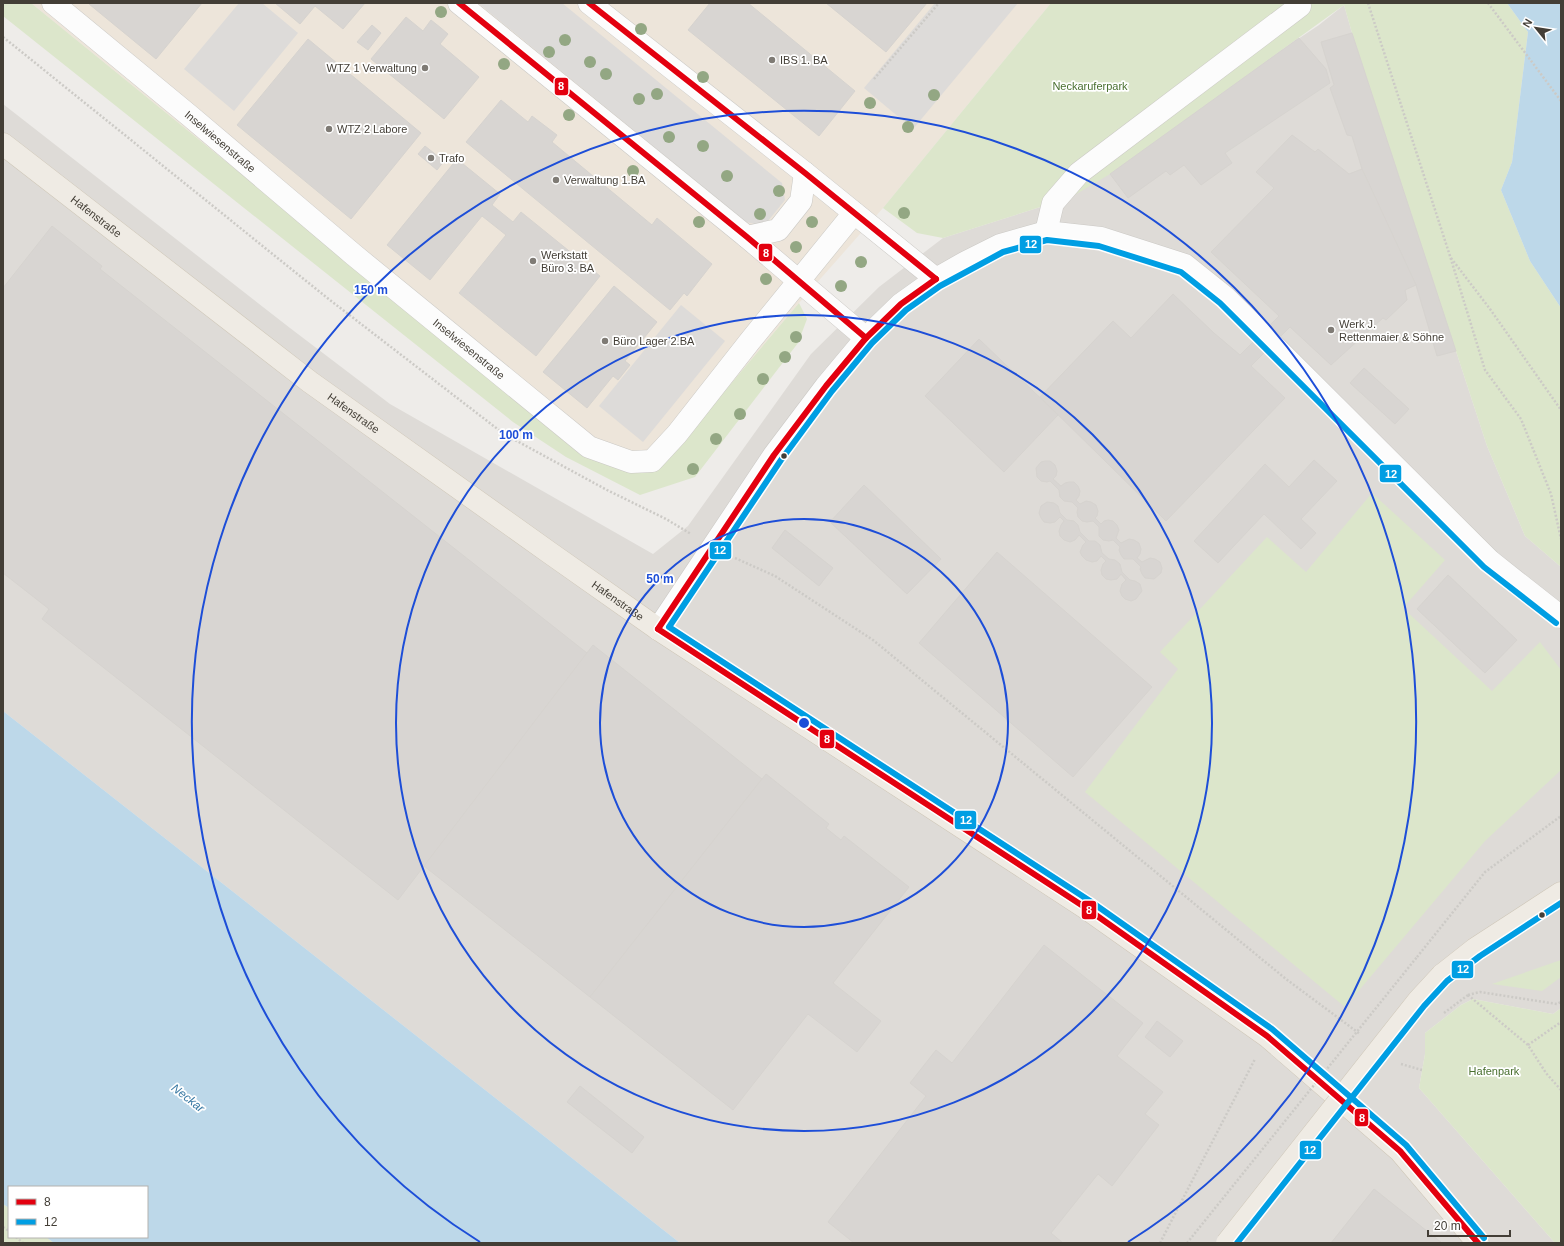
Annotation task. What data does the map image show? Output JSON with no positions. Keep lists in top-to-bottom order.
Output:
{
  "streets": {
    "main road": ["Hafenstraße"],
    "street": ["Inselwiesenstraße"]
  },
  "water": ["Neckar"],
  "parks": ["Neckaruferpark", "Hafenpark"],
  "places": [
    "IBS 1. BA",
    "WTZ 1 Verwaltung",
    "WTZ 2 Labore",
    "Trafo",
    "Verwaltung 1.BA",
    "Werkstatt Büro 3. BA",
    "Werk J. Rettenmaier & Söhne",
    "Büro Lager 2.BA"
  ],
  "lines": ["transit line 8", "transit line 12"],
  "legend": ["8", "12"],
  "scale_bar": "20 m",
  "north": "top left",
  "rings": ["150 m", "100 m", "50 m"]
}
